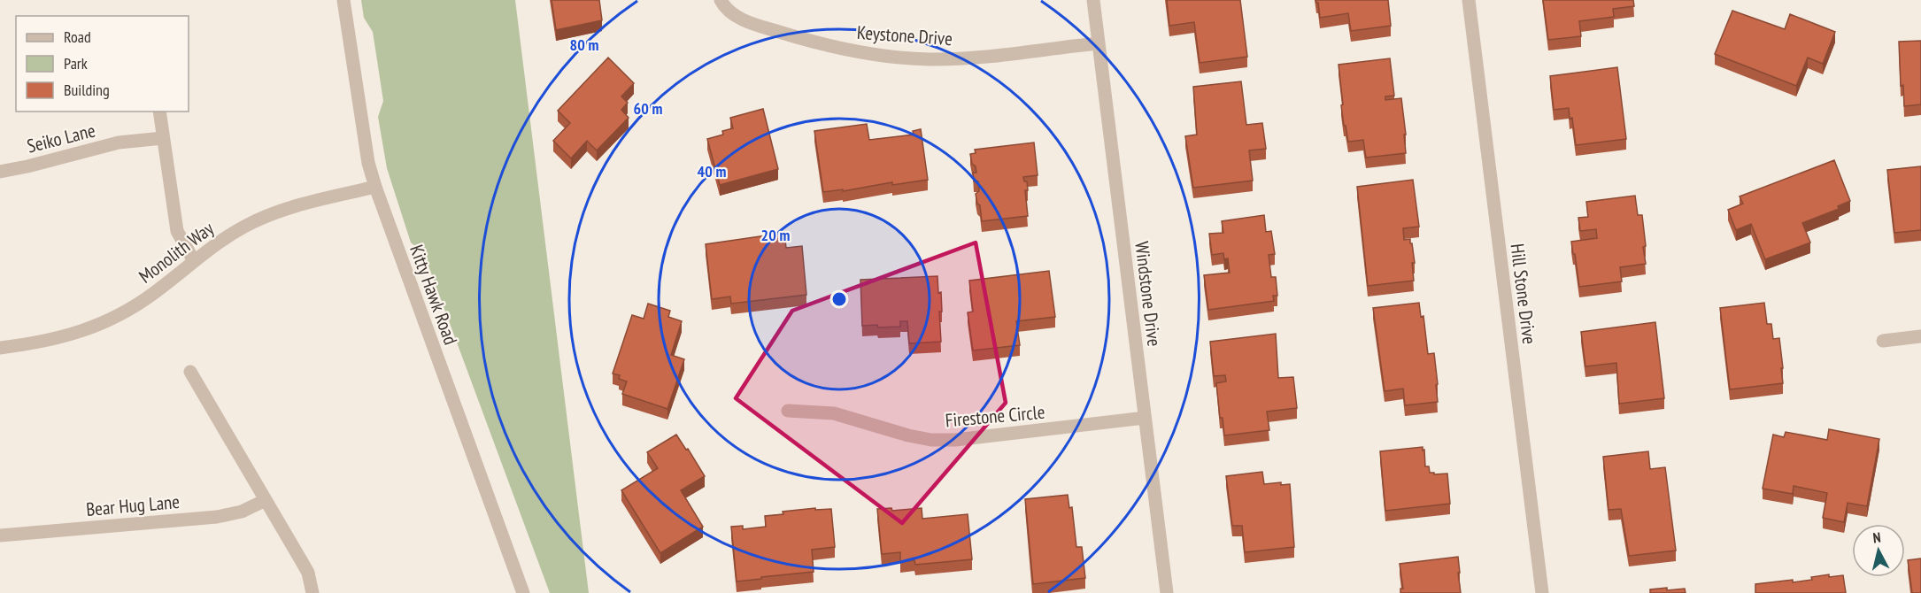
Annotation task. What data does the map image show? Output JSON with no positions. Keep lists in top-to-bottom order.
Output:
{
  "streets": {
    "street": [
      "Keystone Drive",
      "Seiko Lane",
      "Monolith Way",
      "Windstone Drive",
      "Hill Stone Drive",
      "Kitty Hawk Road",
      "Firestone Circle",
      "Bear Hug Lane"
    ]
  },
  "crossings": [
    ["Keystone Drive", "Windstone Drive"],
    ["Monolith Way", "Kitty Hawk Road"],
    ["Windstone Drive", "Firestone Circle"]
  ],
  "legend": ["Road", "Park", "Building"],
  "north": "top",
  "rings": [
    "80 m",
    "60 m",
    "40 m",
    "20 m"
  ]
}
